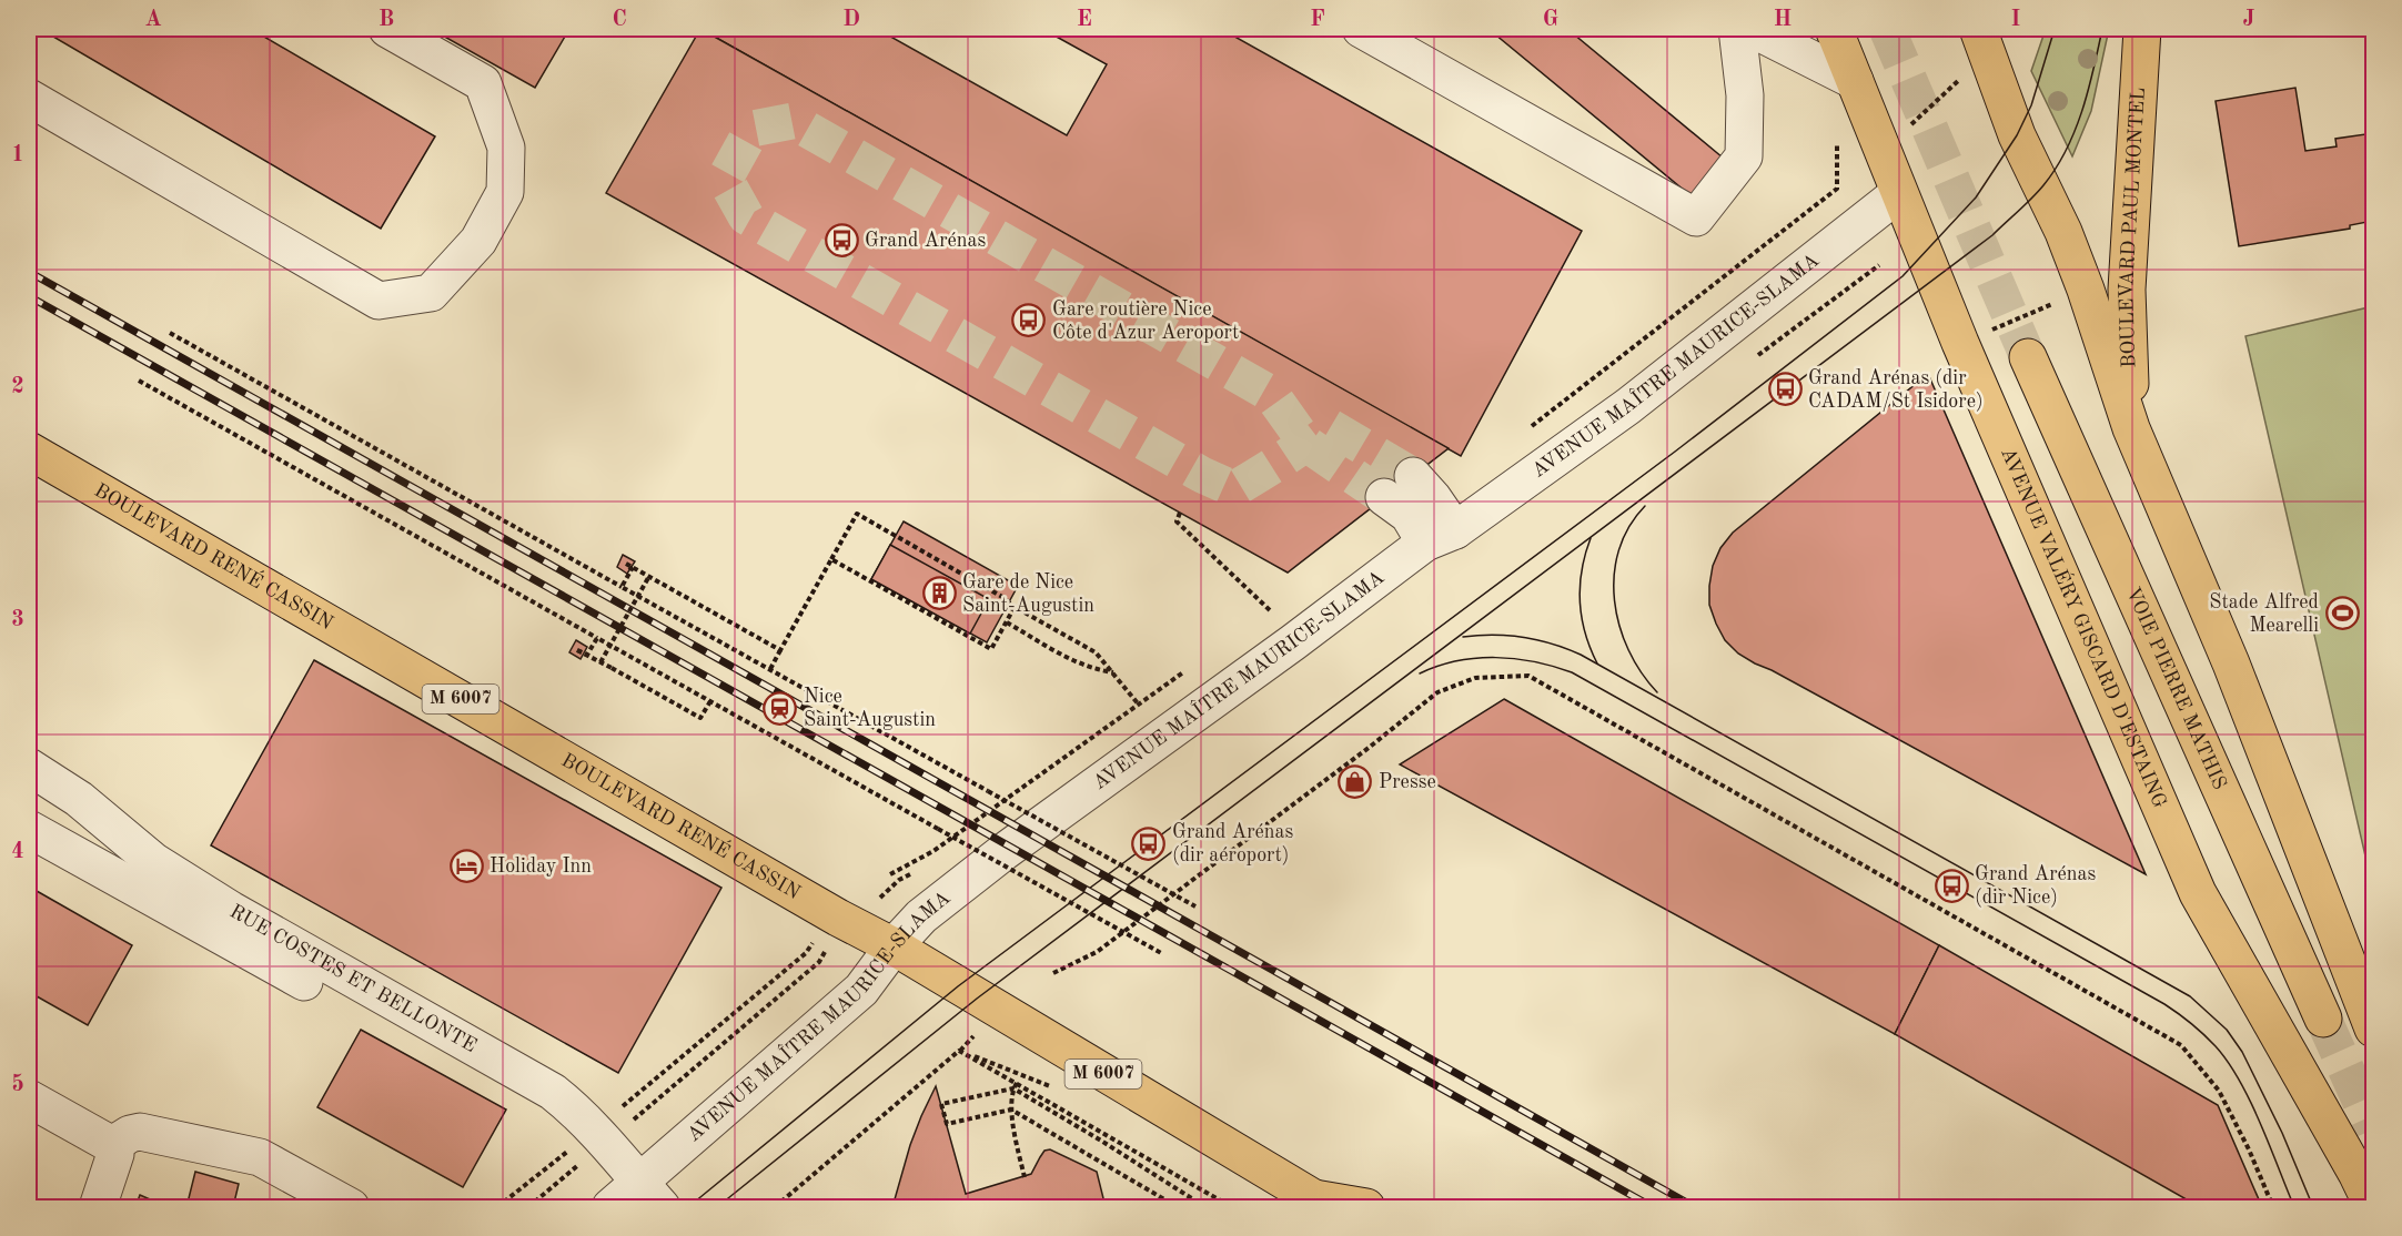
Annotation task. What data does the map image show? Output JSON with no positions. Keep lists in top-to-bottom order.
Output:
{
  "streets": {
    "main road": [
      "BOULEVARD PAUL MONTEL",
      "BOULEVARD RENÉ CASSIN",
      "AVENUE VALÉRY GISCARD D'ESTAING",
      "VOIE PIERRE MATHIS",
      "M 6007"
    ],
    "street": ["AVENUE MAÎTRE MAURICE-SLAMA", "RUE COSTES ET BELLONTE"]
  },
  "crossings": [
    ["AVENUE MAÎTRE MAURICE-SLAMA", "BOULEVARD RENÉ CASSIN"],
    ["AVENUE MAÎTRE MAURICE-SLAMA", "AVENUE VALÉRY GISCARD D'ESTAING"],
    ["AVENUE MAÎTRE MAURICE-SLAMA", "RUE COSTES ET BELLONTE"]
  ],
  "places": {
    "bus stop": [
      "Grand Arénas",
      "Gare routière Nice Côte d'Azur Aeroport",
      "Grand Arénas (dir CADAM/St Isidore)",
      "Grand Arénas (dir aéroport)",
      "Grand Arénas (dir Nice)"
    ],
    "building": ["Gare de Nice Saint-Augustin"],
    "sports": ["Stade Alfred Mearelli"],
    "station": ["Nice Saint-Augustin"],
    "shop": ["Presse"],
    "hotel": ["Holiday Inn"]
  },
  "grid": {
    "columns": [
      "A",
      "B",
      "C",
      "D",
      "E",
      "F",
      "G",
      "H",
      "I",
      "J"
    ],
    "rows": [
      "1",
      "2",
      "3",
      "4",
      "5"
    ]
  }
}
